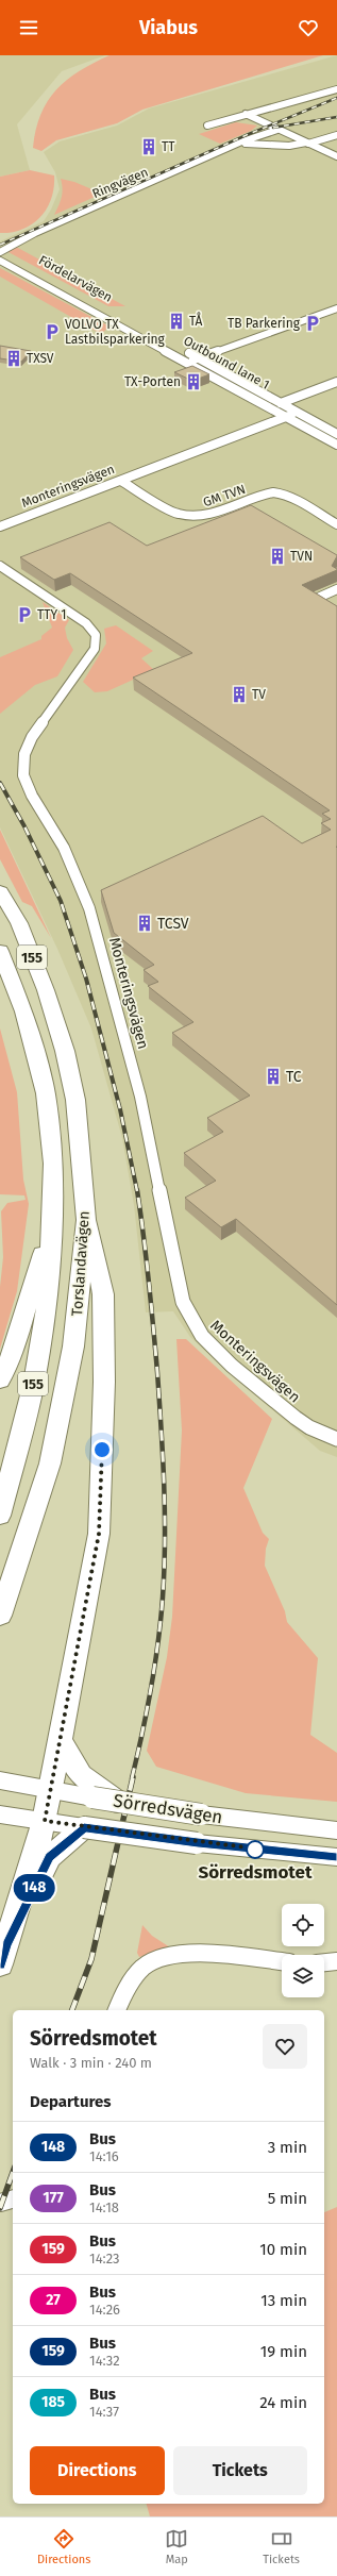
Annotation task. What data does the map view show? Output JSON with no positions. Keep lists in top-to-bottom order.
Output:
{
  "streets": {
    "main road": ["155", "Torslandavägen"],
    "street": [
      "Ringvägen",
      "Fördelarvägen",
      "Outbound lane 1",
      "Monteringsvägen",
      "GM TVN",
      "Sörredsvägen"
    ]
  },
  "crossings": [
    ["Ringvägen", "Fördelarvägen"],
    ["Fördelarvägen", "Outbound lane 1"],
    ["Monteringsvägen", "GM TVN"]
  ],
  "places": {
    "building": [
      "TT",
      "TÅ",
      "TXSV",
      "TX-Porten",
      "TVN",
      "TV",
      "TCSV",
      "TC"
    ],
    "parking": ["TB Parkering", "VOLVO TX Lastbilsparkering", "TTY 1"],
    "other": ["Sörredsmotet"]
  },
  "lines": ["bus line 148"],
  "page": {
    "header": "Viabus",
    "on_map": "148",
    "heading": [
      ["Sörredsmotet", "Walk · 3 min · 240 m"],
      "Departures"
    ],
    "list": [
      {
        "mark": "148",
        "name": "Bus",
        "note": "14:16",
        "value": "3 min"
      },
      {
        "mark": "177",
        "name": "Bus",
        "note": "14:18",
        "value": "5 min"
      },
      {
        "mark": "159",
        "name": "Bus",
        "note": "14:23",
        "value": "10 min"
      },
      {
        "mark": "27",
        "name": "Bus",
        "note": "14:26",
        "value": "13 min"
      },
      {
        "mark": "159",
        "name": "Bus",
        "note": "14:32",
        "value": "19 min"
      },
      {
        "mark": "185",
        "name": "Bus",
        "note": "14:37",
        "value": "24 min"
      }
    ],
    "buttons": ["Directions", "Tickets"],
    "tabs": ["Directions", "Map", "Tickets"]
  }
}
